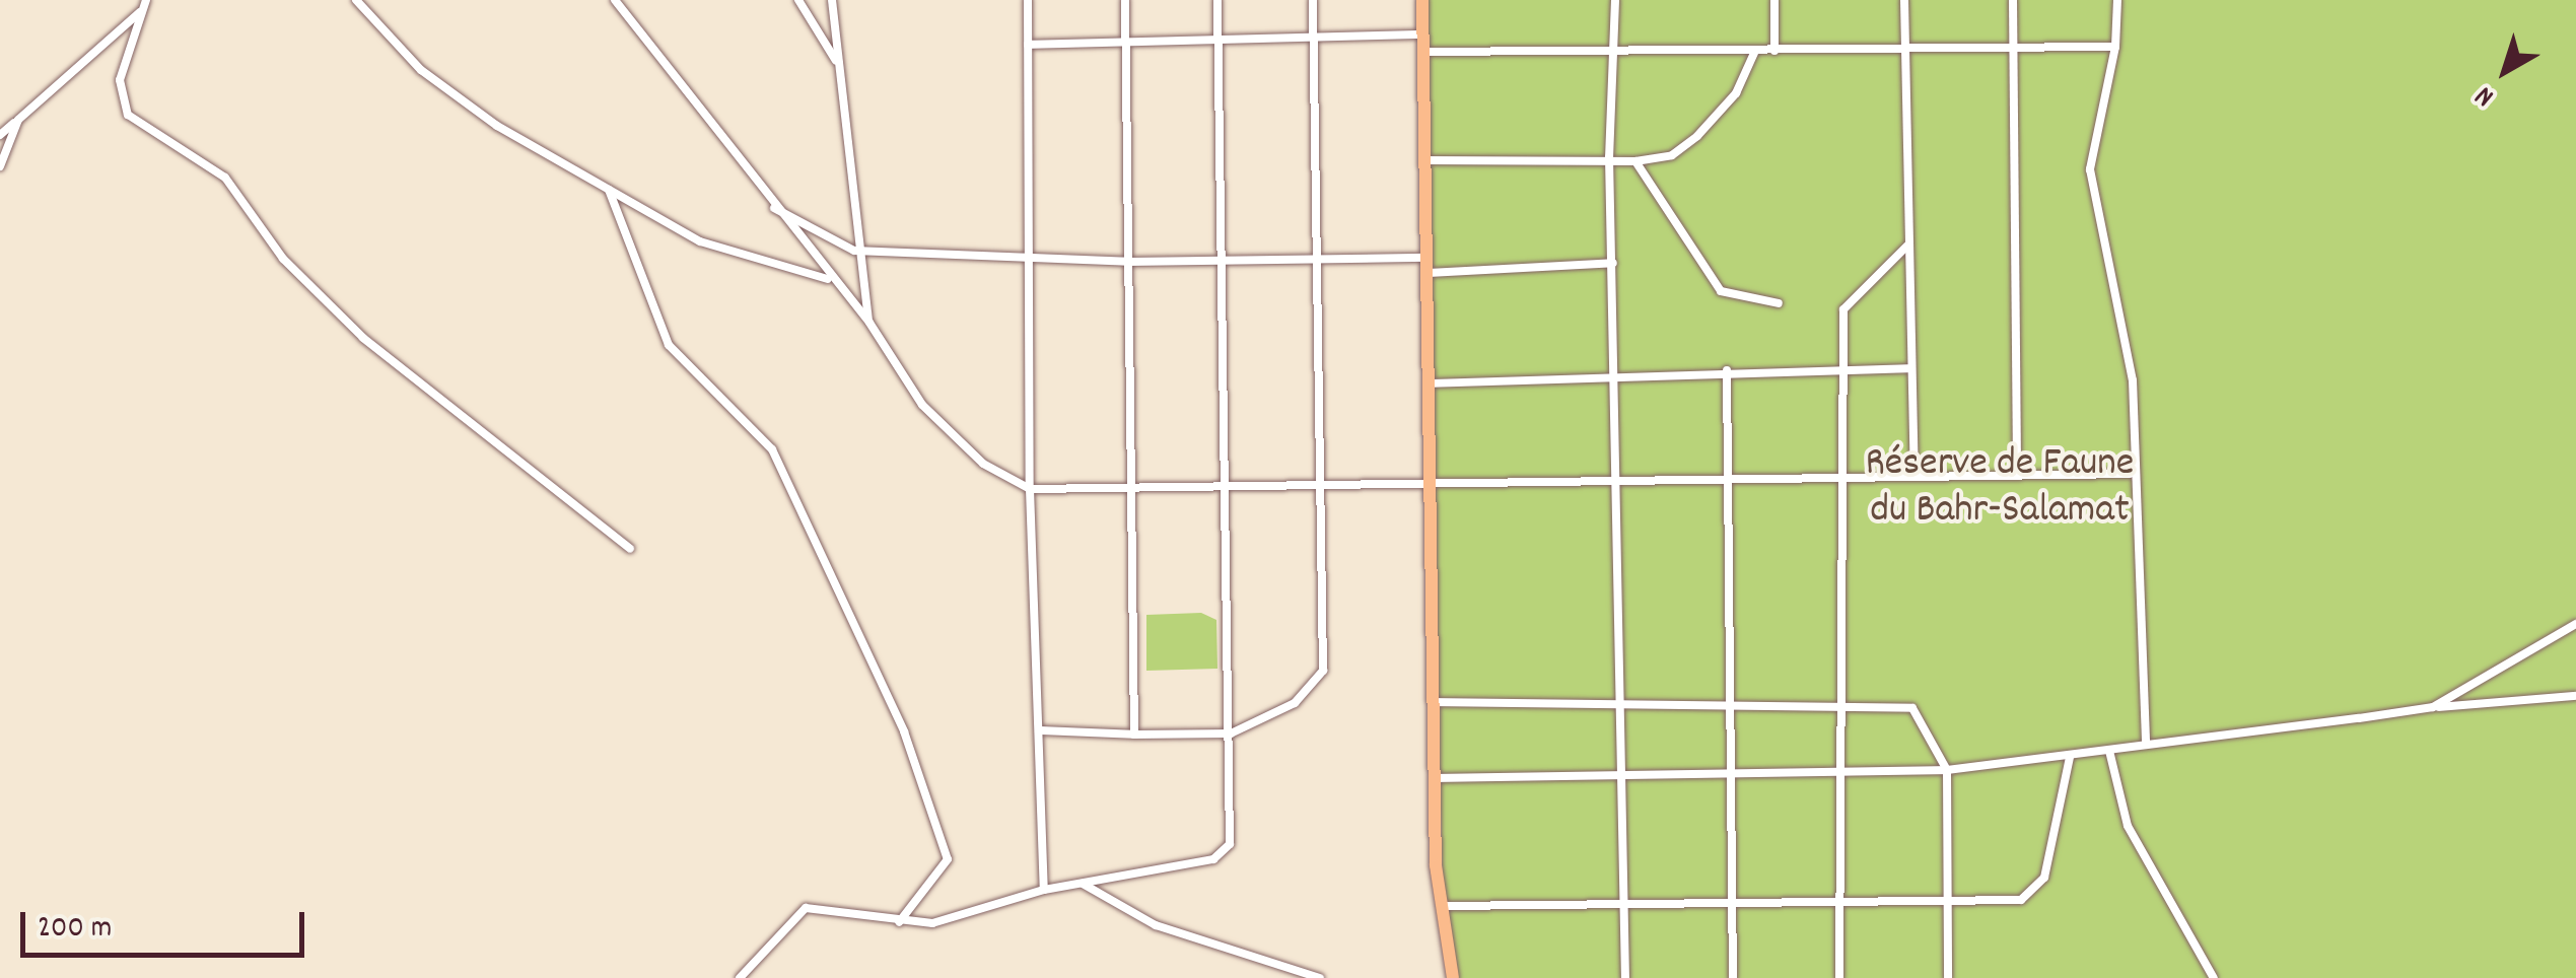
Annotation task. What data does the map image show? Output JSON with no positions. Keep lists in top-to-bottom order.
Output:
{
  "parks": ["Réserve de Faune du Bahr-Salamat"],
  "scale_bar": "200 m",
  "north": "bottom left"
}
